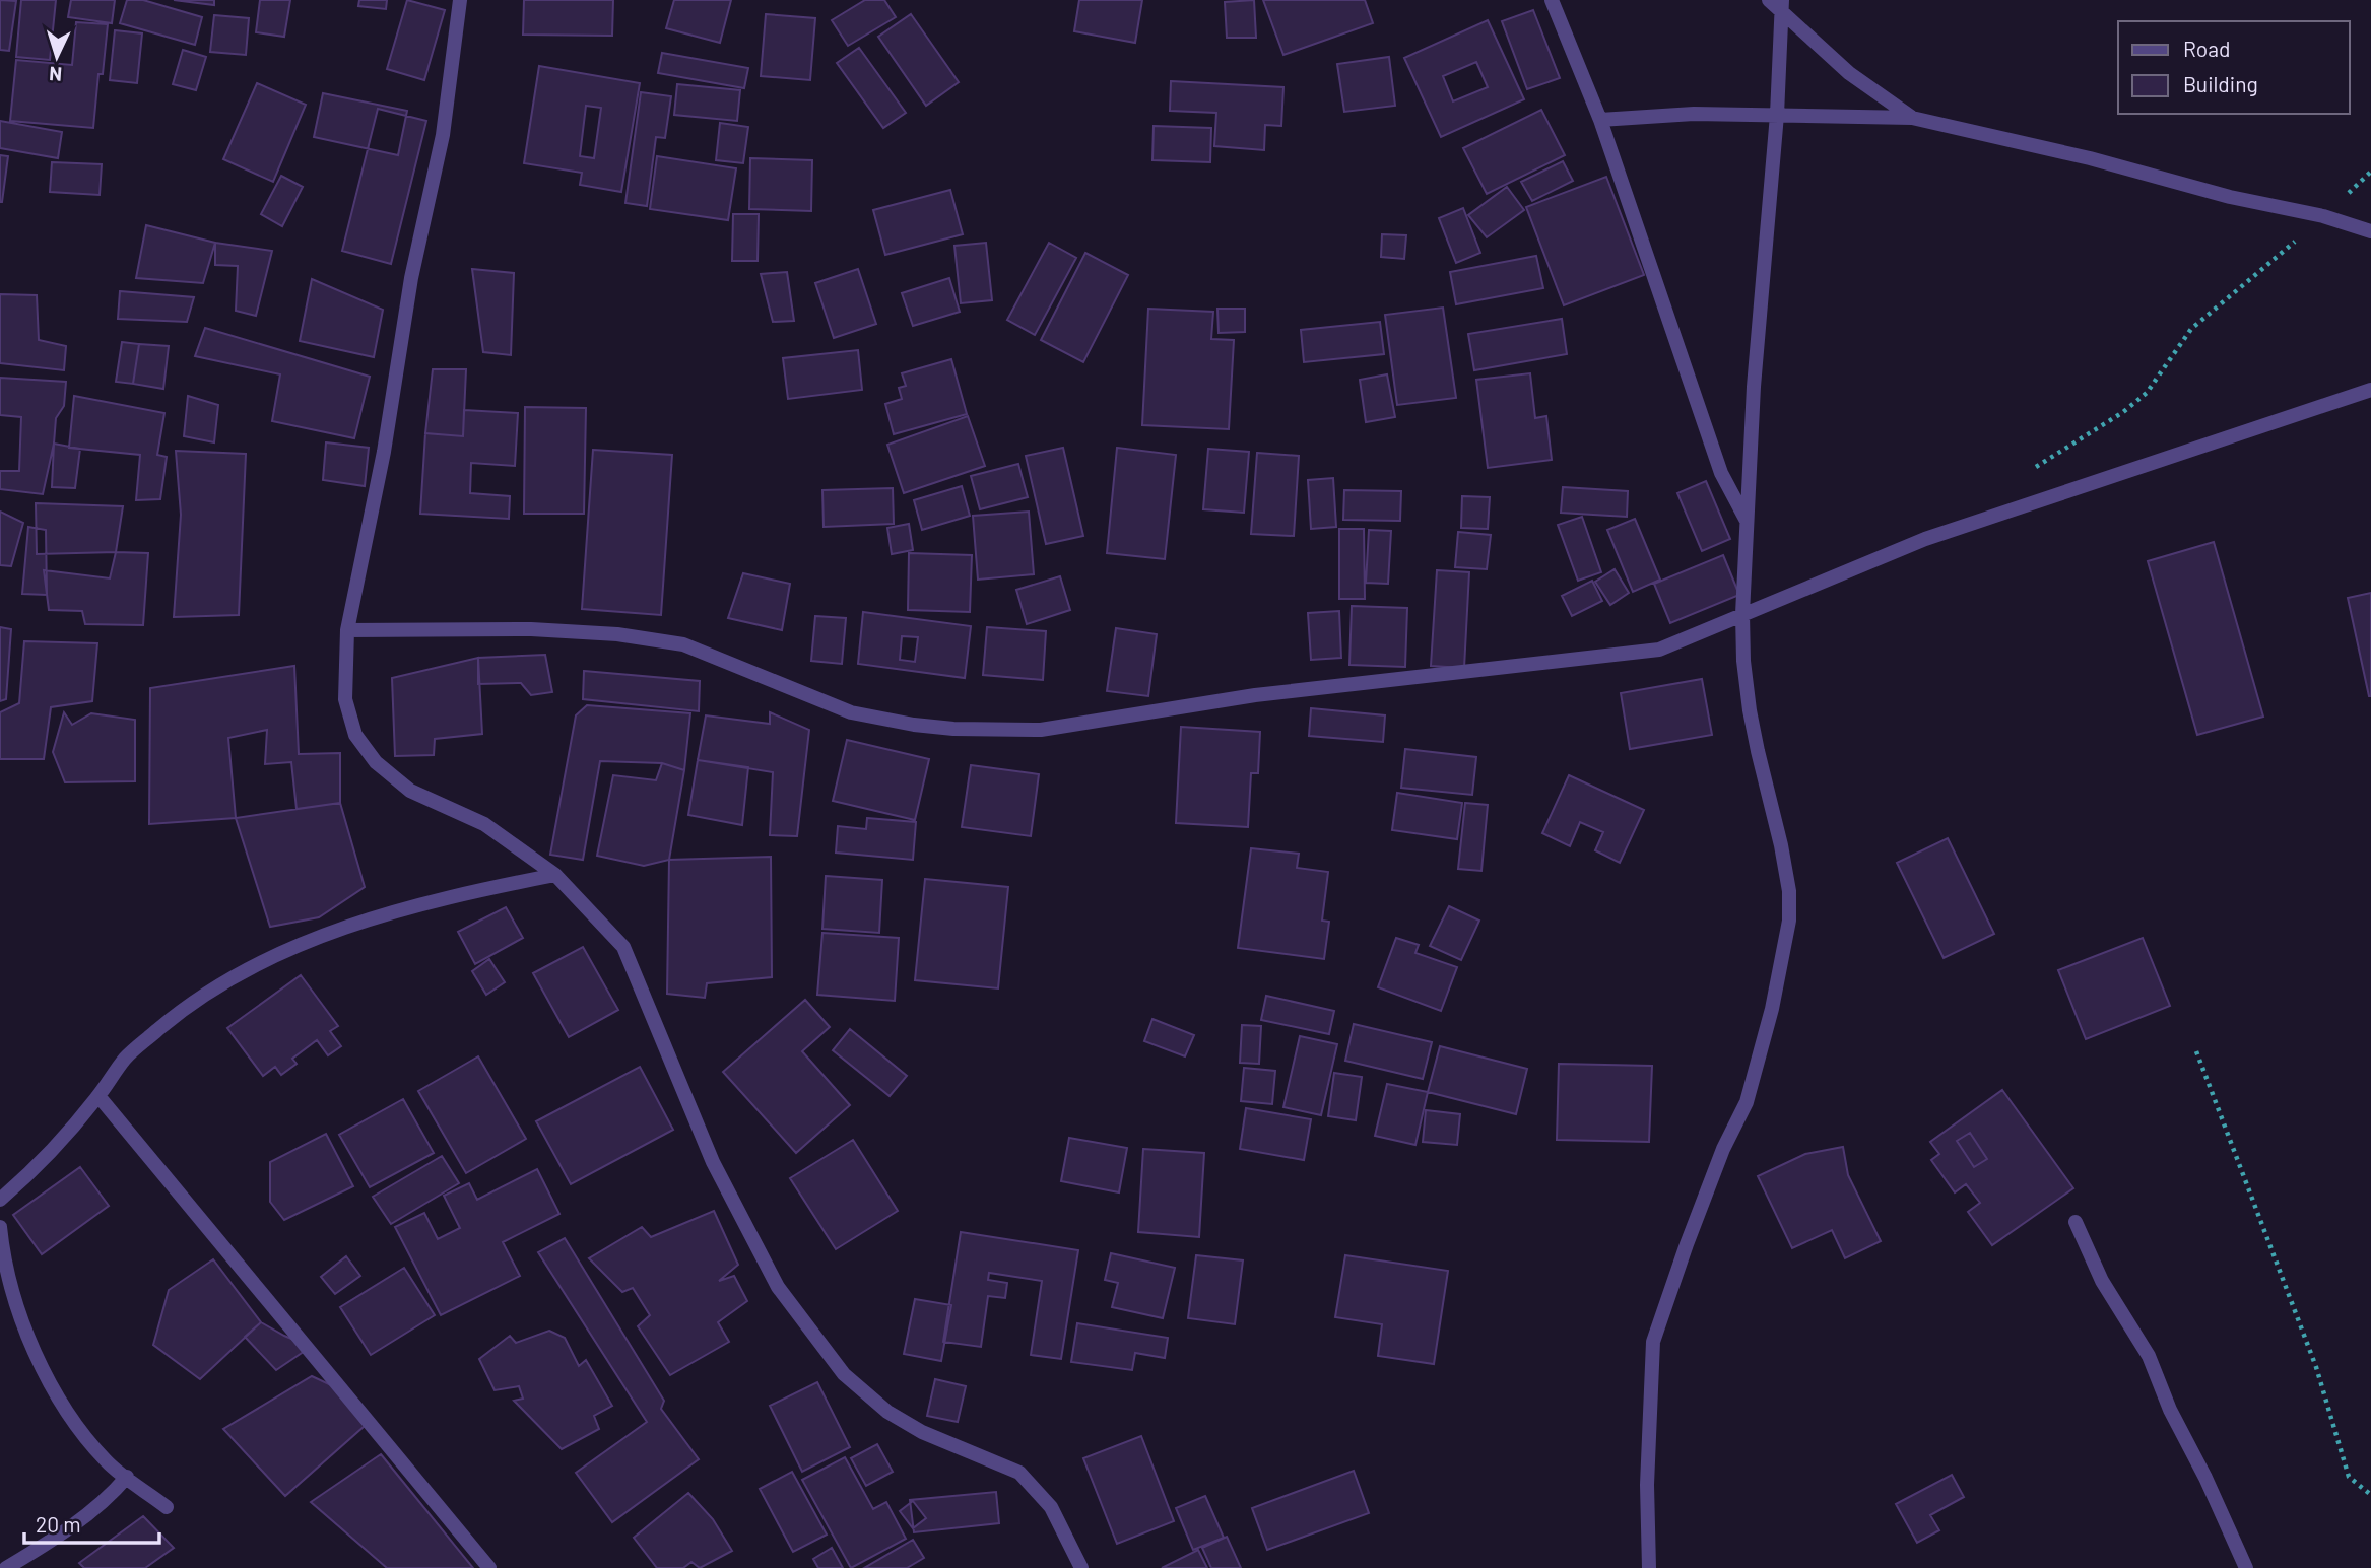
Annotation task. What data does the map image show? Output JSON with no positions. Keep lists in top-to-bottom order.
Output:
{
  "legend": ["Road", "Building"],
  "scale_bar": "20 m",
  "north": "bottom"
}
